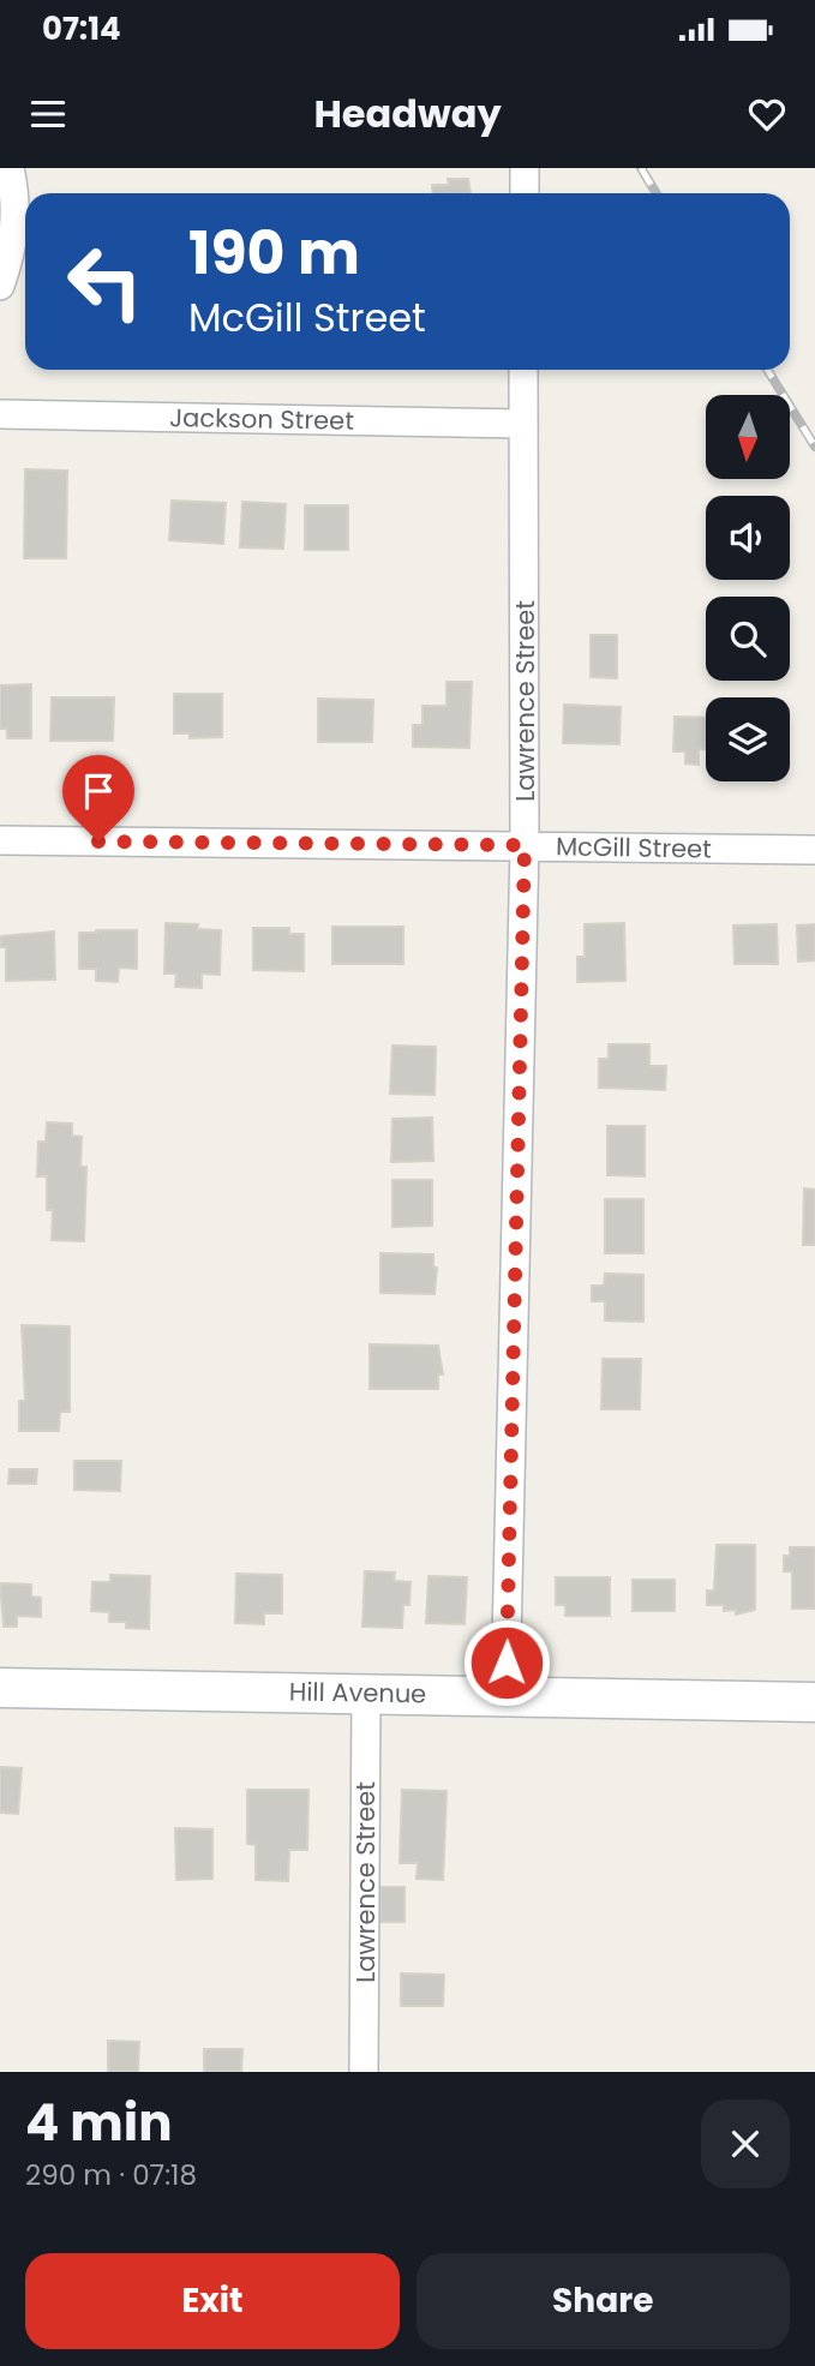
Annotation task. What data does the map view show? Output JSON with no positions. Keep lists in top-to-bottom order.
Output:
{
  "streets": {
    "street": [
      "Jackson Street",
      "Lawrence Street",
      "McGill Street",
      "Hill Avenue"
    ]
  },
  "crossings": [
    ["Jackson Street", "Lawrence Street"],
    ["Lawrence Street", "McGill Street"],
    ["Lawrence Street", "Hill Avenue"]
  ],
  "north": "bottom",
  "page": {
    "status": "07:14",
    "header": "Headway",
    "turn": ["190 m", "McGill Street"],
    "heading": ["4 min", "290 m · 07:18"],
    "buttons": ["Exit", "Share"]
  }
}
